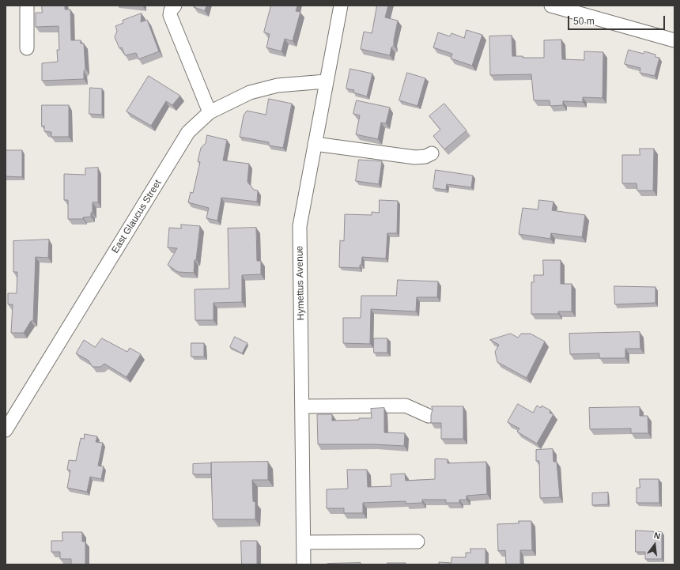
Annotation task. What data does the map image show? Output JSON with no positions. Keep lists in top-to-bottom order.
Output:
{
  "streets": {
    "street": ["East Glaucus Street", "Hymettus Avenue"]
  },
  "crossings": [
    ["East Glaucus Street", "Hymettus Avenue"]
  ],
  "scale_bar": "50 m",
  "north": "top"
}
